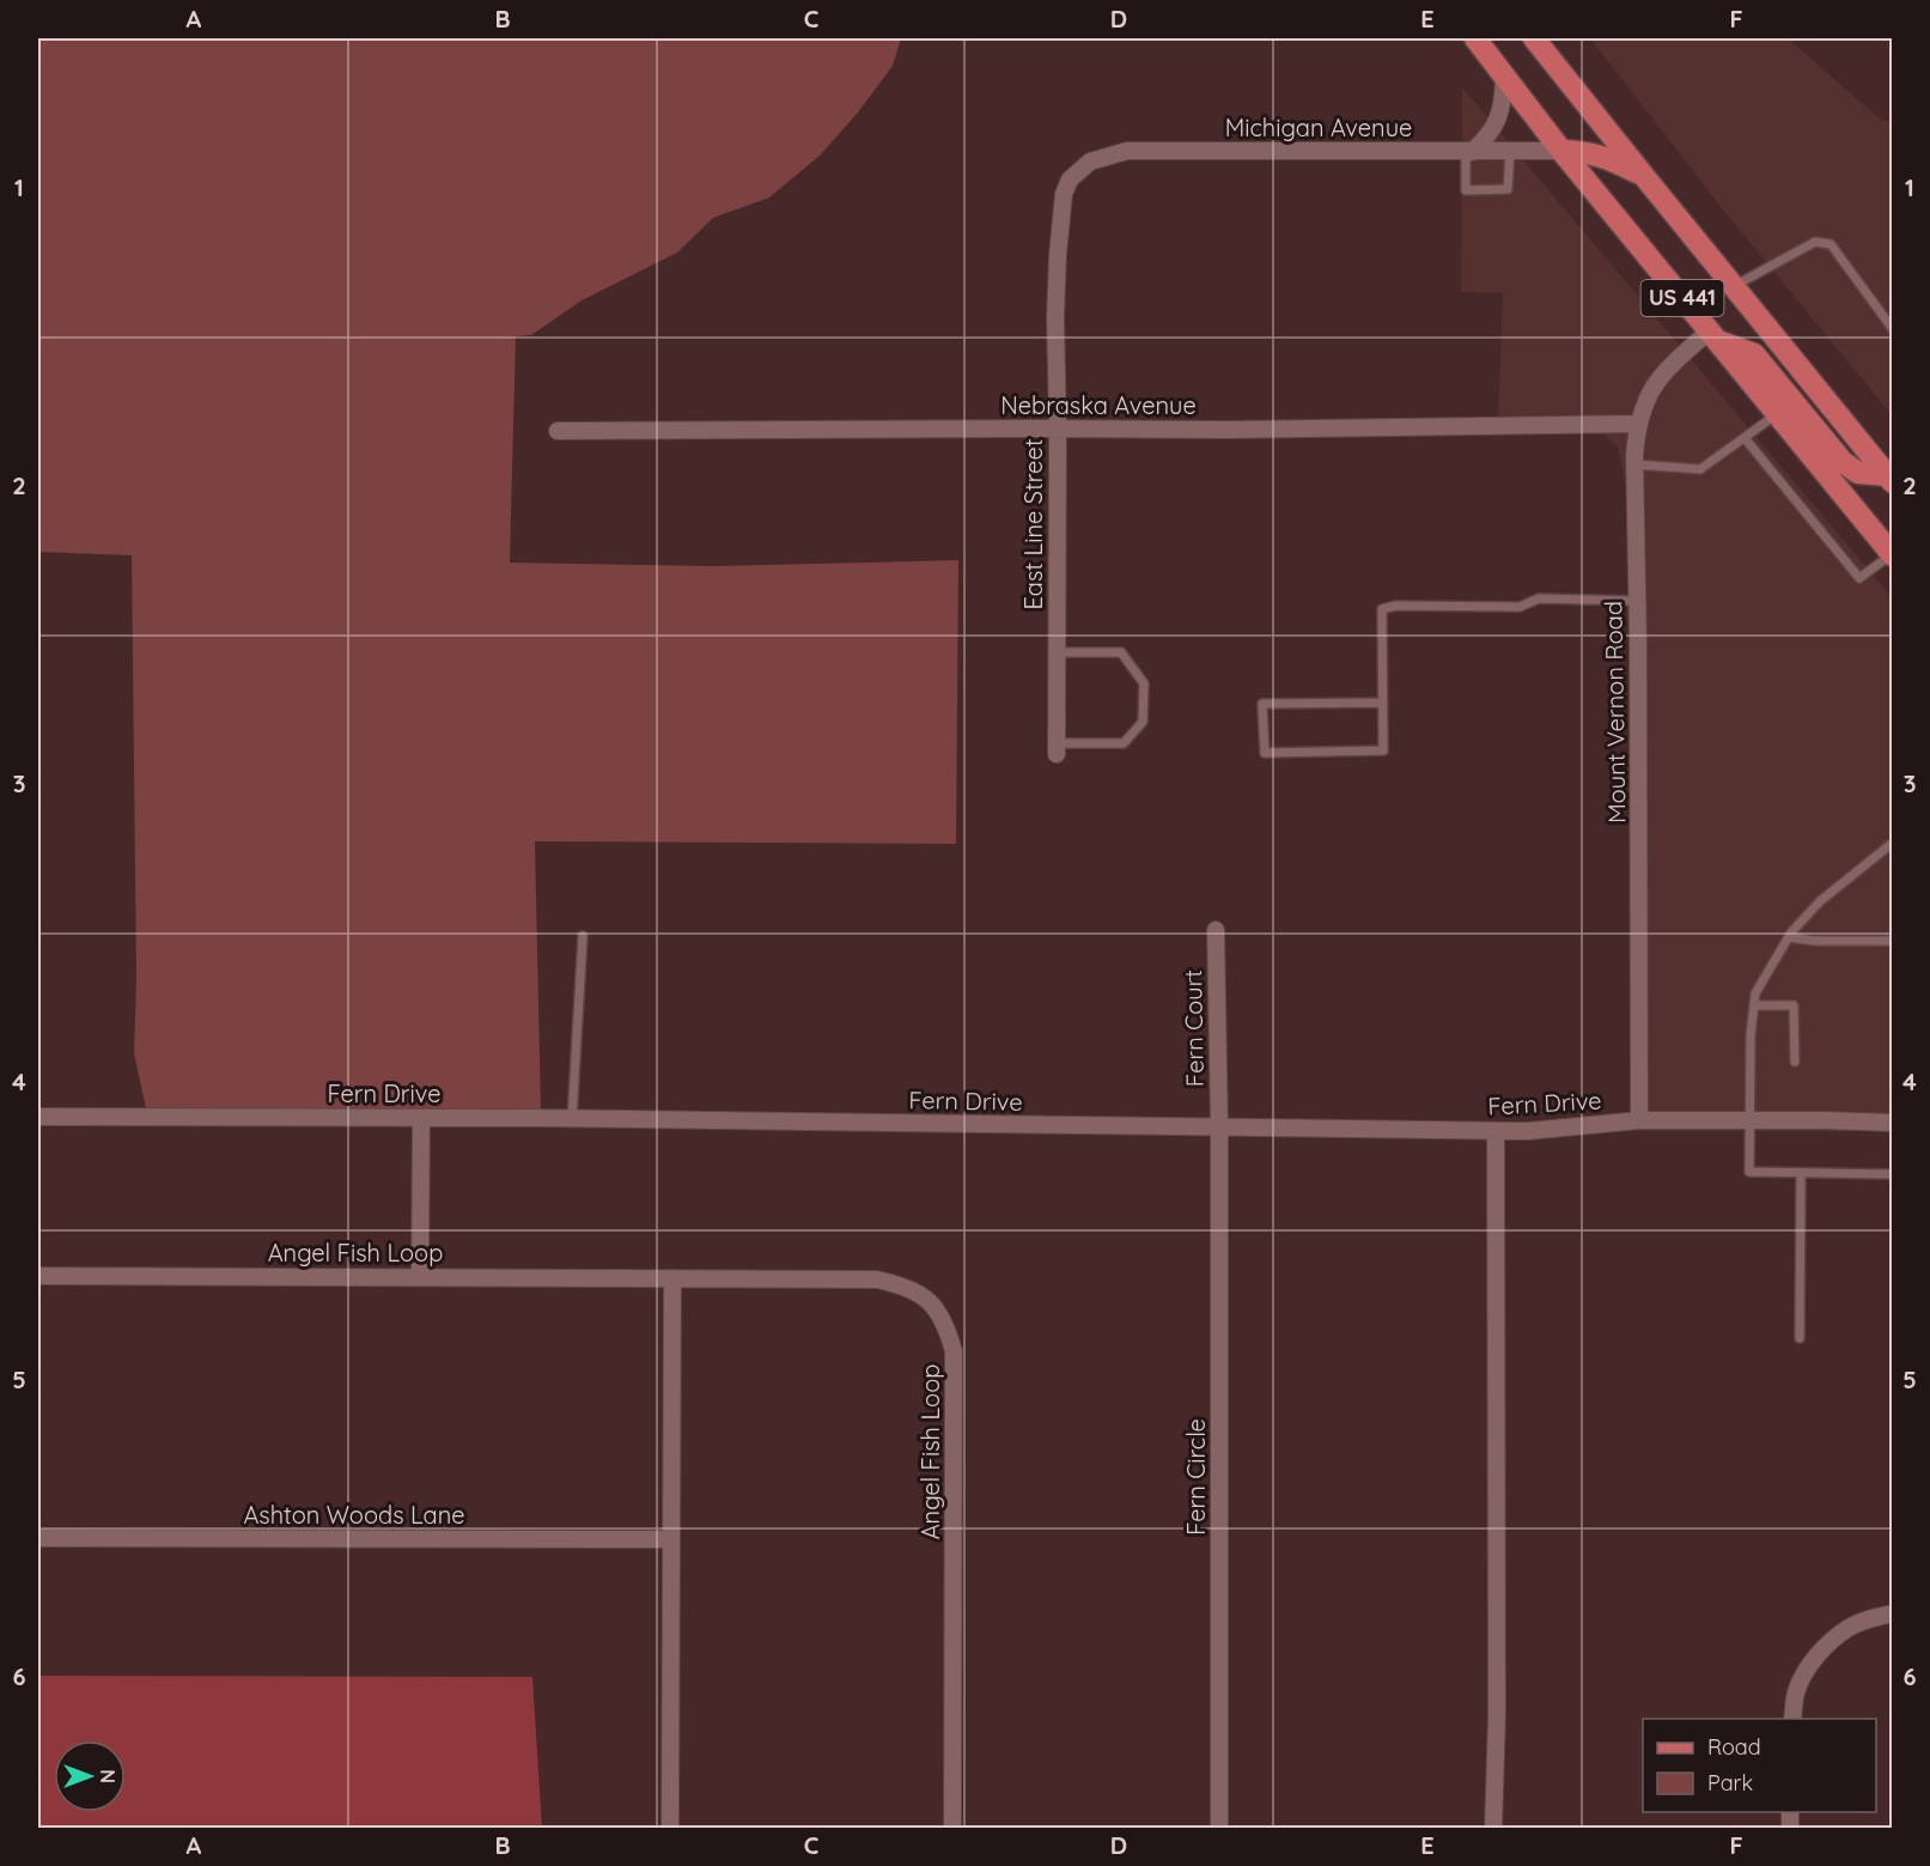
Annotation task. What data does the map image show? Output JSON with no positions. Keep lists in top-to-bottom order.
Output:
{
  "streets": {
    "main road": ["US 441"],
    "street": [
      "Michigan Avenue",
      "Nebraska Avenue",
      "East Line Street",
      "Mount Vernon Road",
      "Fern Court",
      "Fern Drive",
      "Angel Fish Loop",
      "Fern Circle",
      "Ashton Woods Lane"
    ]
  },
  "crossings": [
    ["Michigan Avenue", "US 441"],
    ["Michigan Avenue", "East Line Street"],
    ["US 441", "Mount Vernon Road"],
    ["Nebraska Avenue", "East Line Street"],
    ["Nebraska Avenue", "Mount Vernon Road"],
    ["Mount Vernon Road", "Fern Drive"],
    ["Fern Court", "Fern Drive"],
    ["Fern Court", "Fern Circle"],
    ["Fern Drive", "Fern Circle"]
  ],
  "legend": ["Road", "Park"],
  "north": "right",
  "grid": {
    "columns": [
      "A",
      "B",
      "C",
      "D",
      "E",
      "F"
    ],
    "rows": [
      "1",
      "2",
      "3",
      "4",
      "5",
      "6"
    ]
  }
}
